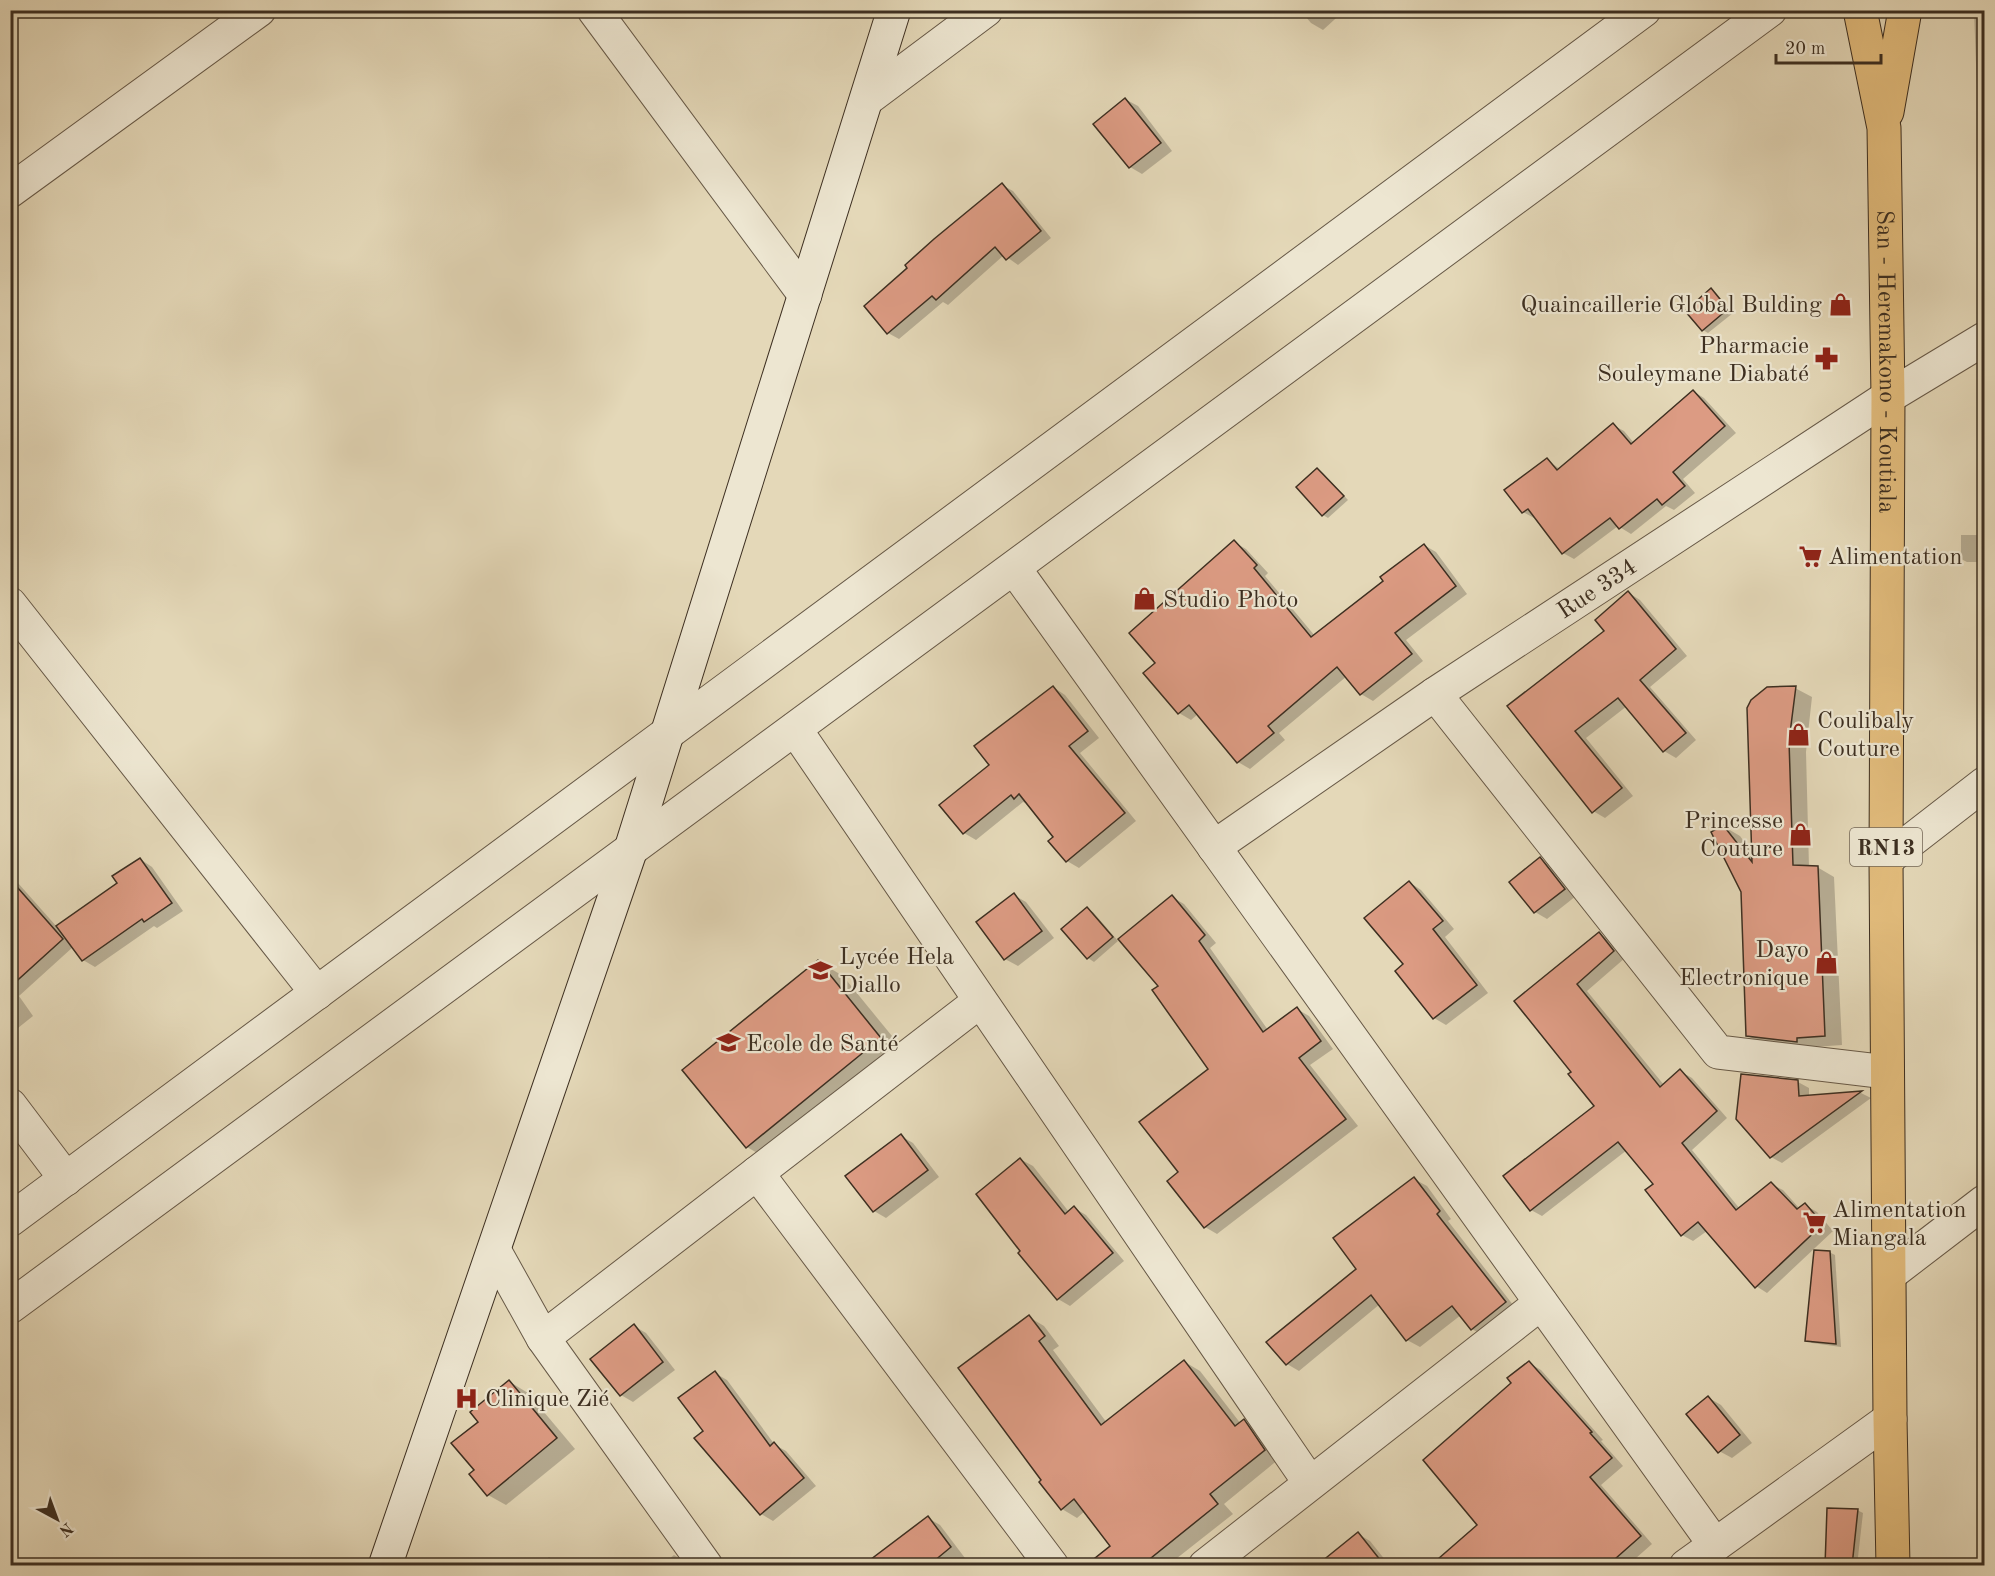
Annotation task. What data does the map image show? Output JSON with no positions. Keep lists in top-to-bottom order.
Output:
{
  "streets": {
    "main road": ["San - Heremakono - Koutiala", "RN13"],
    "street": ["Rue 334"]
  },
  "crossings": [
    ["San - Heremakono - Koutiala", "Rue 334"],
    ["San - Heremakono - Koutiala", "RN13"]
  ],
  "places": {
    "shop": [
      "Quaincaillerie Global Bulding",
      "Studio Photo",
      "Coulibaly Couture",
      "Princesse Couture",
      "Dayo Electronique"
    ],
    "pharmacy": ["Pharmacie Souleymane Diabaté"],
    "supermarket": ["Alimentation", "Alimentation Miangala"],
    "school or university": ["Lycée Hela Diallo", "Ecole de Santé"],
    "hospital": ["Clinique Zié"]
  },
  "scale_bar": "20 m",
  "north": "bottom right"
}
